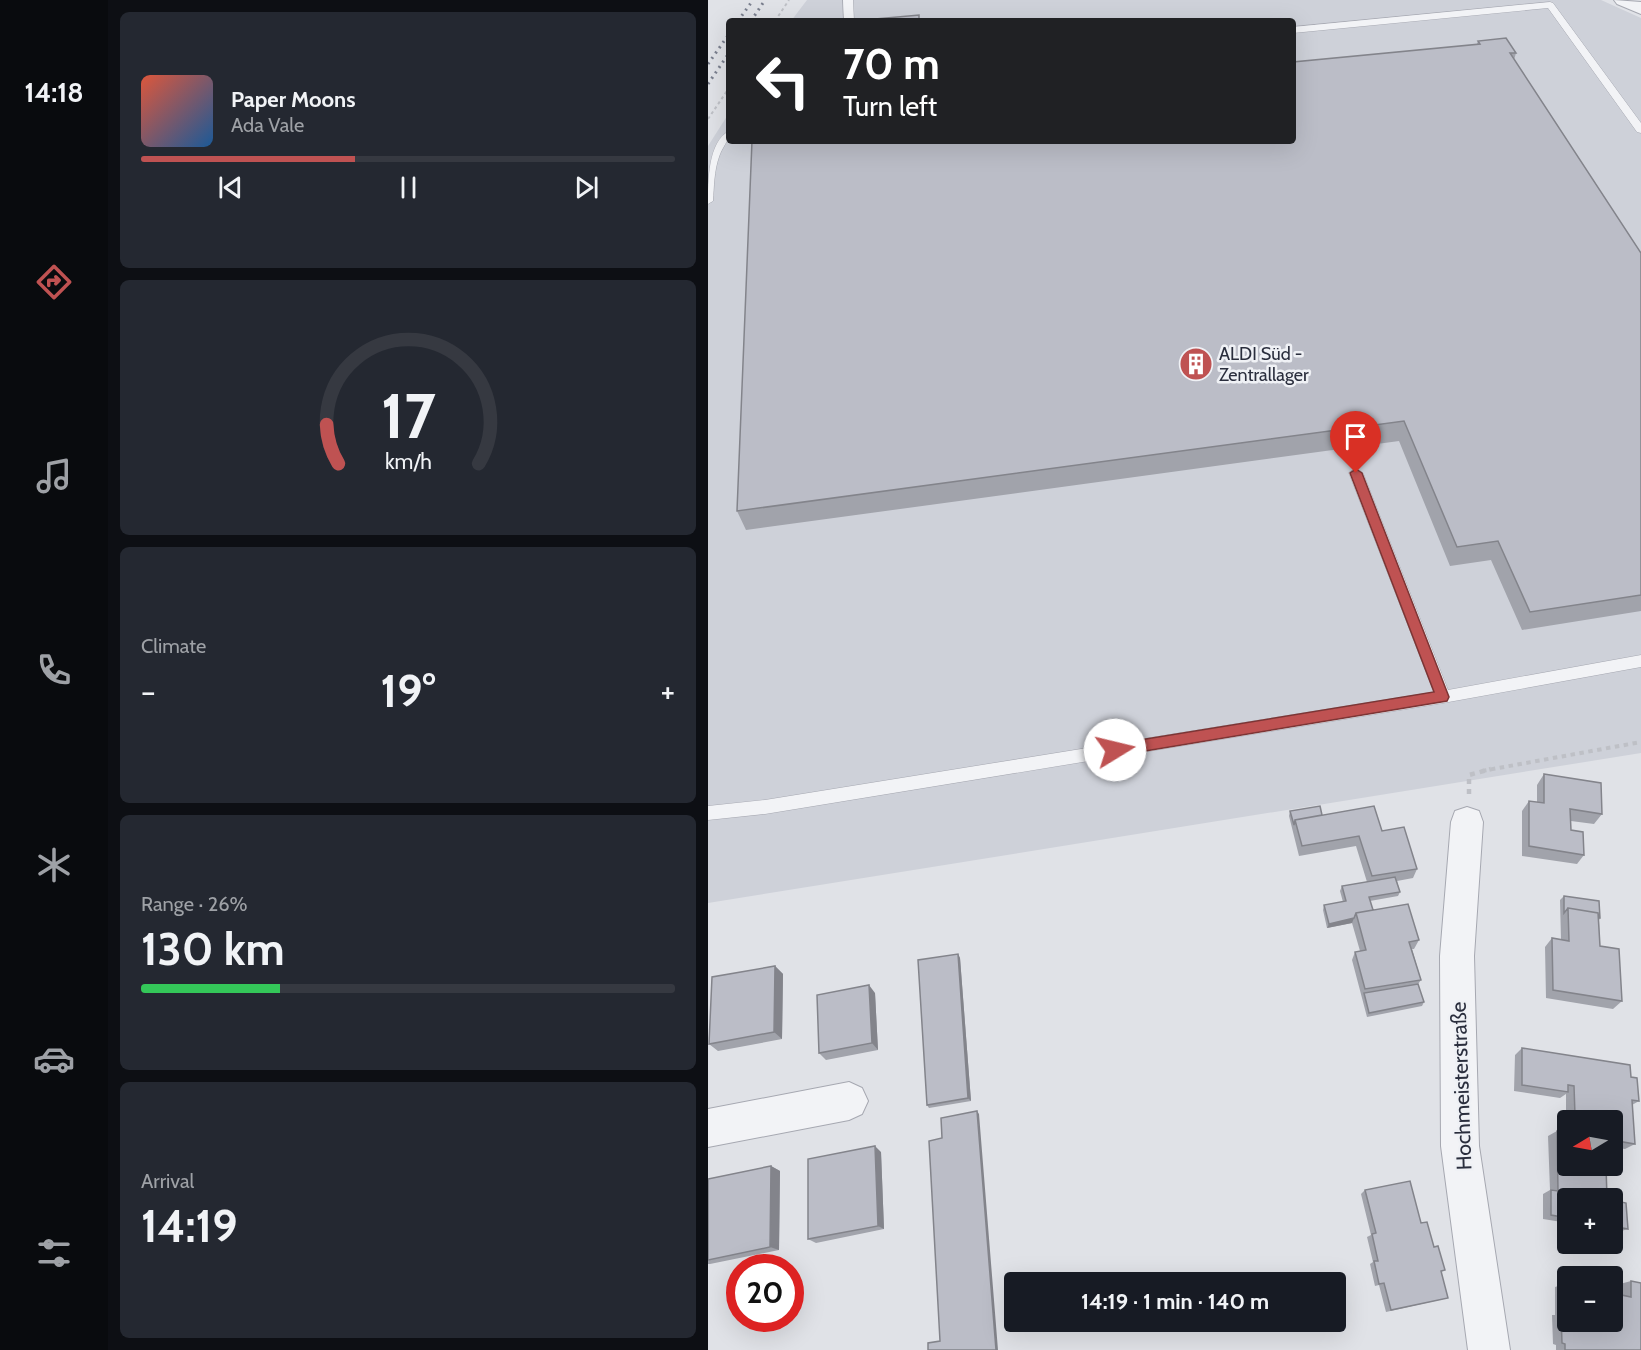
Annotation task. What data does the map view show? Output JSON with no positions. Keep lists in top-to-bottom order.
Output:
{
  "streets": {
    "street": ["Hochmeisterstraße"]
  },
  "places": {
    "building": ["ALDI Süd - Zentrallager"]
  },
  "north": "left",
  "page": {
    "tabs": "14:18",
    "turn": ["70 m", "Turn left"],
    "song": ["Paper Moons", "Ada Vale"],
    "tile": [
      "Climate",
      ["Range · 26%", "130 km"],
      ["Arrival", "14:19"]
    ],
    "heat": ["−", "19°", "+"],
    "map_buttons": ["+", "−"],
    "limit": "20",
    "trip": "14:19 · 1 min · 140 m",
    "gauge": ["17", "km/h"]
  }
}
